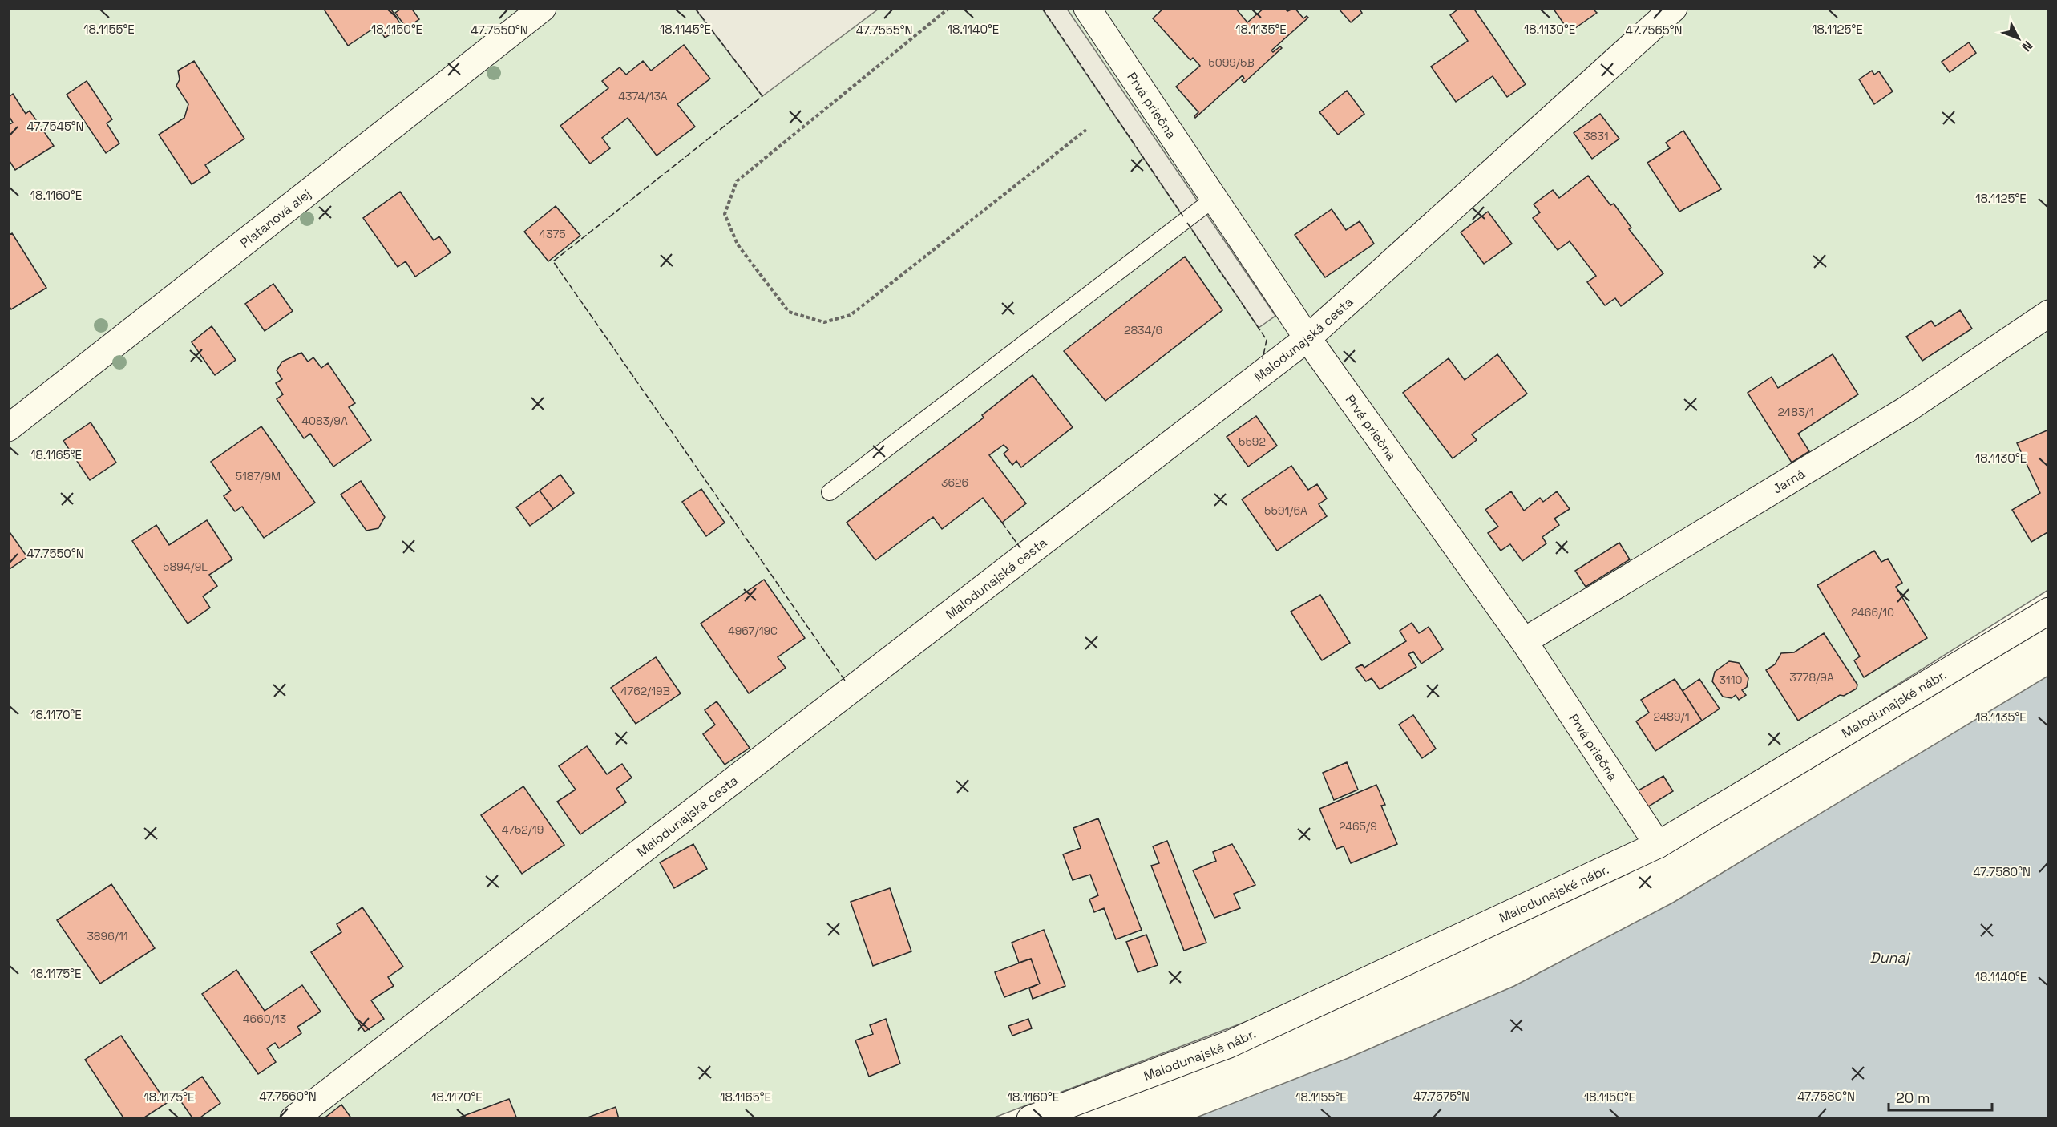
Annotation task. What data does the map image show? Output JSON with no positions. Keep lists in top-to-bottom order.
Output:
{
  "streets": {
    "street": [
      "Prvá priečna",
      "Platanová alej",
      "Malodunajská cesta",
      "Jarná",
      "Malodunajské nábr."
    ]
  },
  "crossings": [
    ["Prvá priečna", "Malodunajská cesta"],
    ["Prvá priečna", "Jarná"],
    ["Prvá priečna", "Malodunajské nábr."]
  ],
  "water": ["Dunaj"],
  "house_numbers": [
    "5099/5B",
    "4374/13A",
    "3831",
    "4375",
    "2834/6",
    "2483/1",
    "4083/9A",
    "5592",
    "5187/9M",
    "3626",
    "5591/6A",
    "5894/9L",
    "2466/10",
    "4967/19C",
    "3778/9A",
    "3110",
    "4762/19B",
    "2489/1",
    "2465/9",
    "4752/19",
    "3896/11",
    "4660/13"
  ],
  "scale_bar": "20 m",
  "north": "bottom right",
  "coordinates": [
    "18.1140°E",
    "18.1130°E",
    "18.1125°E",
    "18.1155°E",
    "18.1150°E",
    "18.1145°E",
    "18.1135°E",
    "47.7555°N",
    "47.7565°N",
    "47.7550°N",
    "47.7545°N",
    "18.1160°E",
    "18.1165°E",
    "18.1170°E",
    "47.7580°N",
    "18.1175°E",
    "47.7560°N",
    "47.7575°N"
  ]
}
